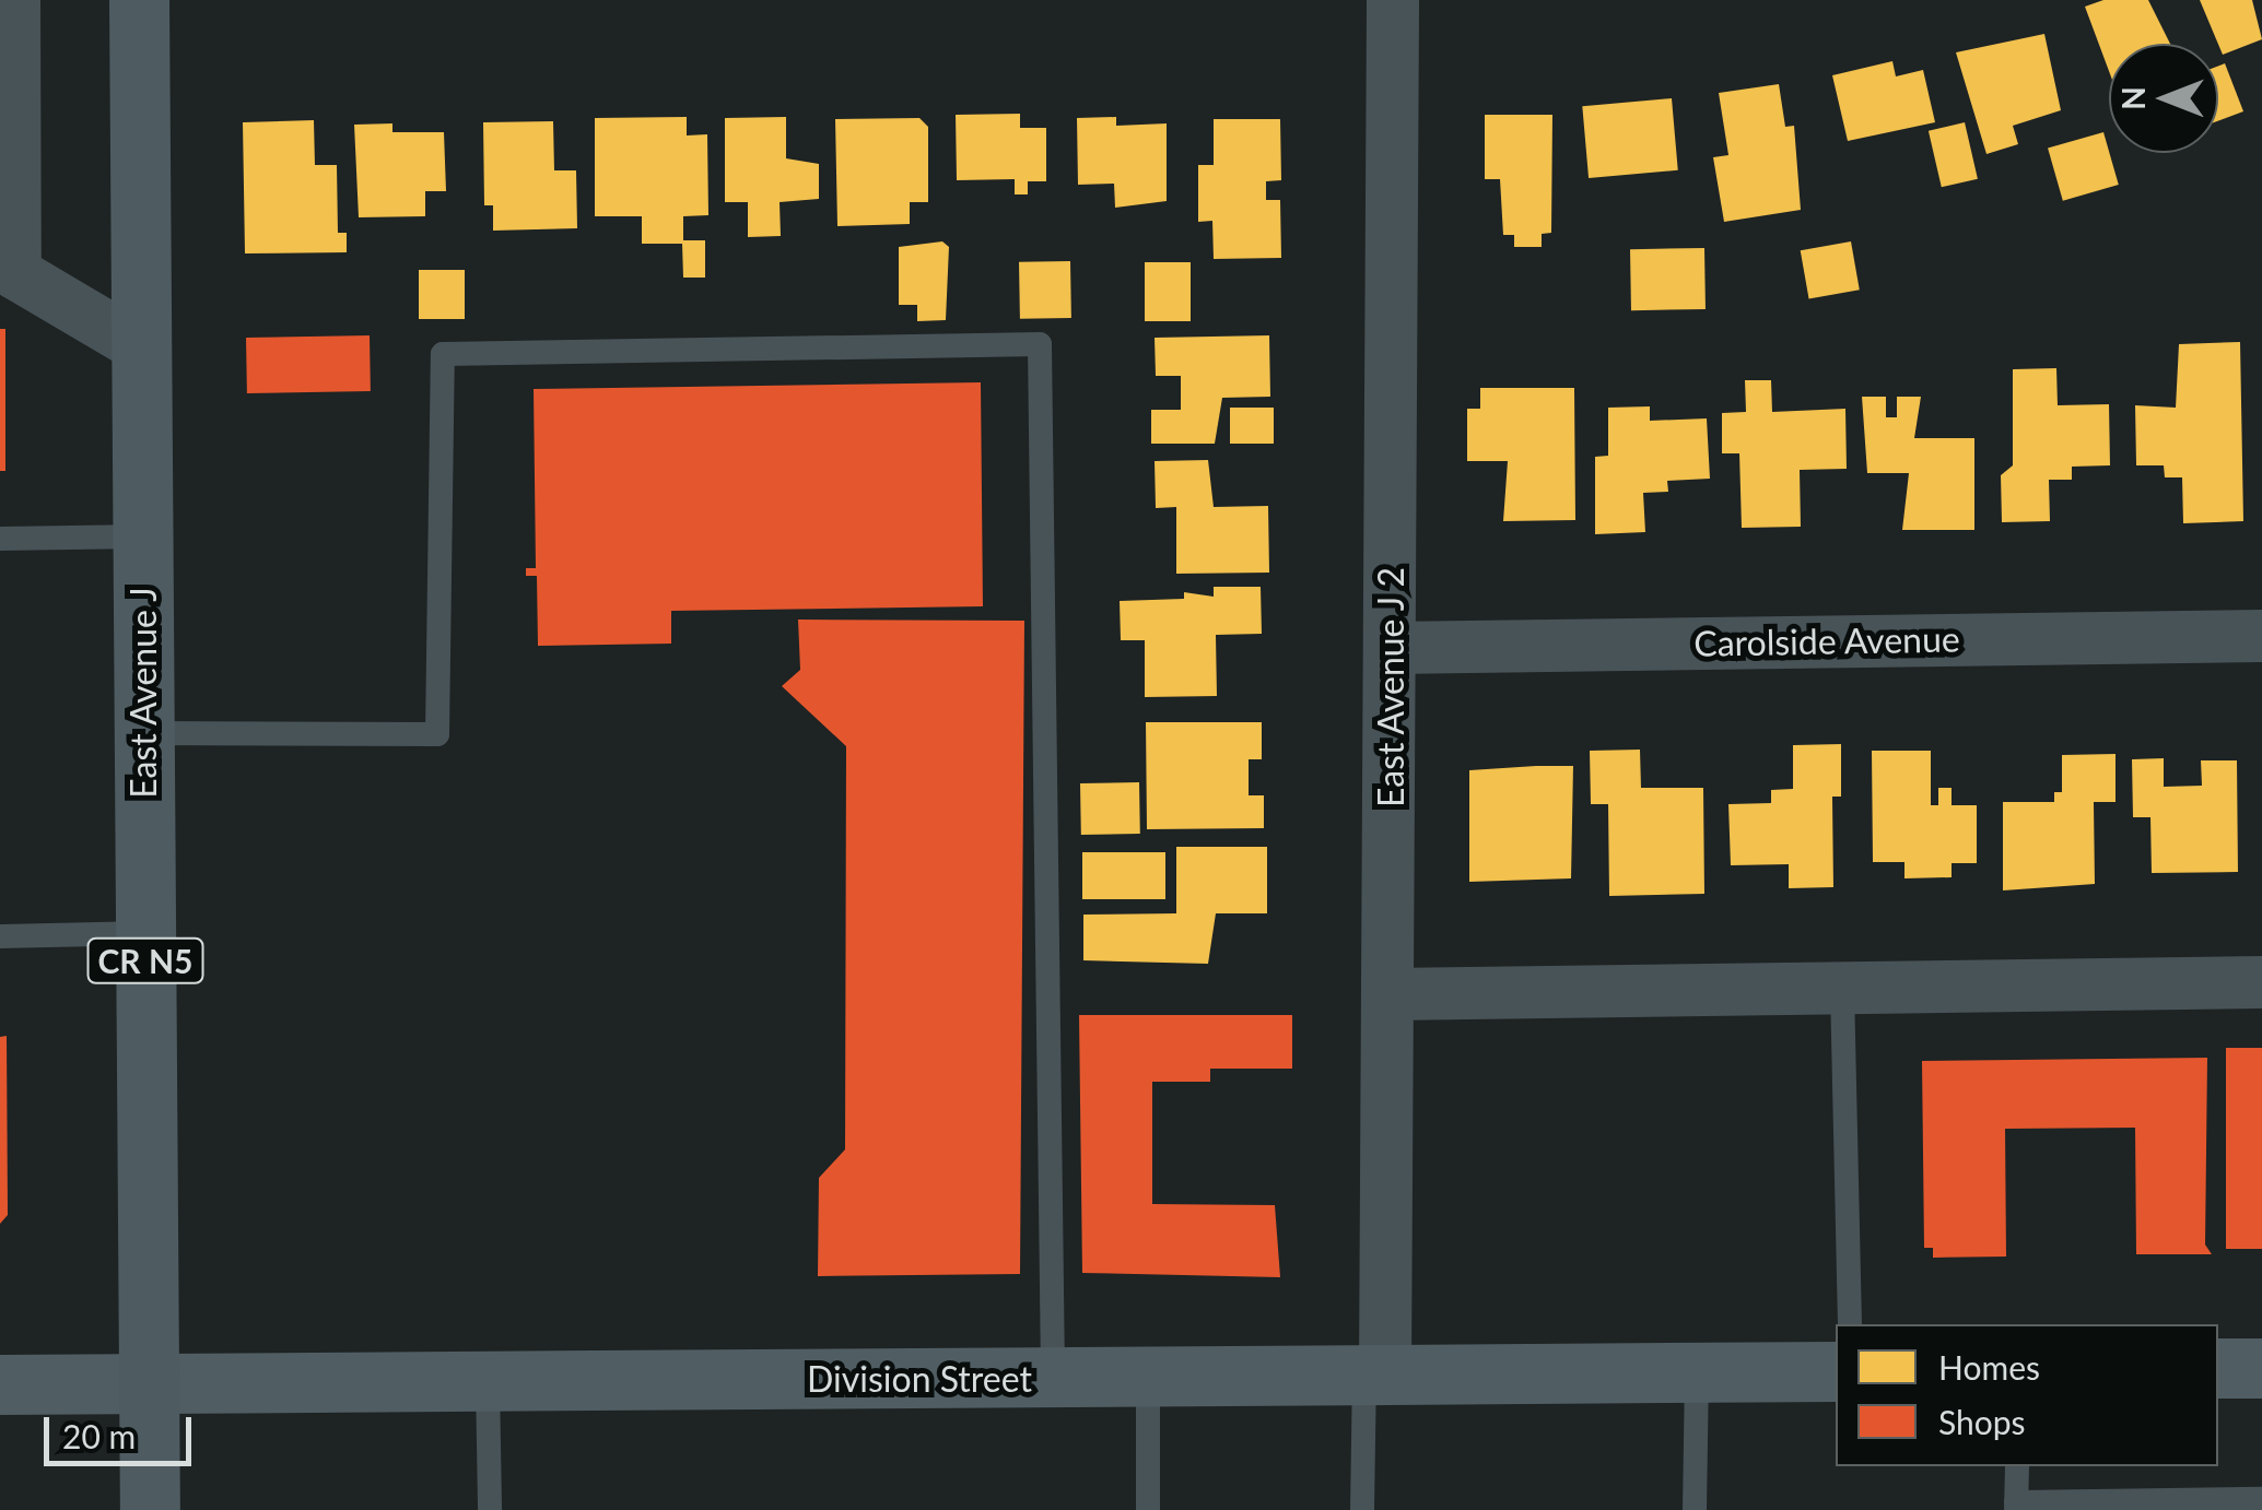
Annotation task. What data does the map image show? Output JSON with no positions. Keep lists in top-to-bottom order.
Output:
{
  "streets": {
    "main road": ["East Avenue J", "CR N5", "Division Street"],
    "street": ["Carolside Avenue", "East Avenue J 2"]
  },
  "crossings": [
    ["Carolside Avenue", "East Avenue J 2"],
    ["East Avenue J 2", "Division Street"],
    ["East Avenue J", "CR N5"],
    ["East Avenue J", "Division Street"],
    ["CR N5", "Division Street"]
  ],
  "legend": ["Homes", "Shops"],
  "scale_bar": "20 m",
  "north": "left"
}
